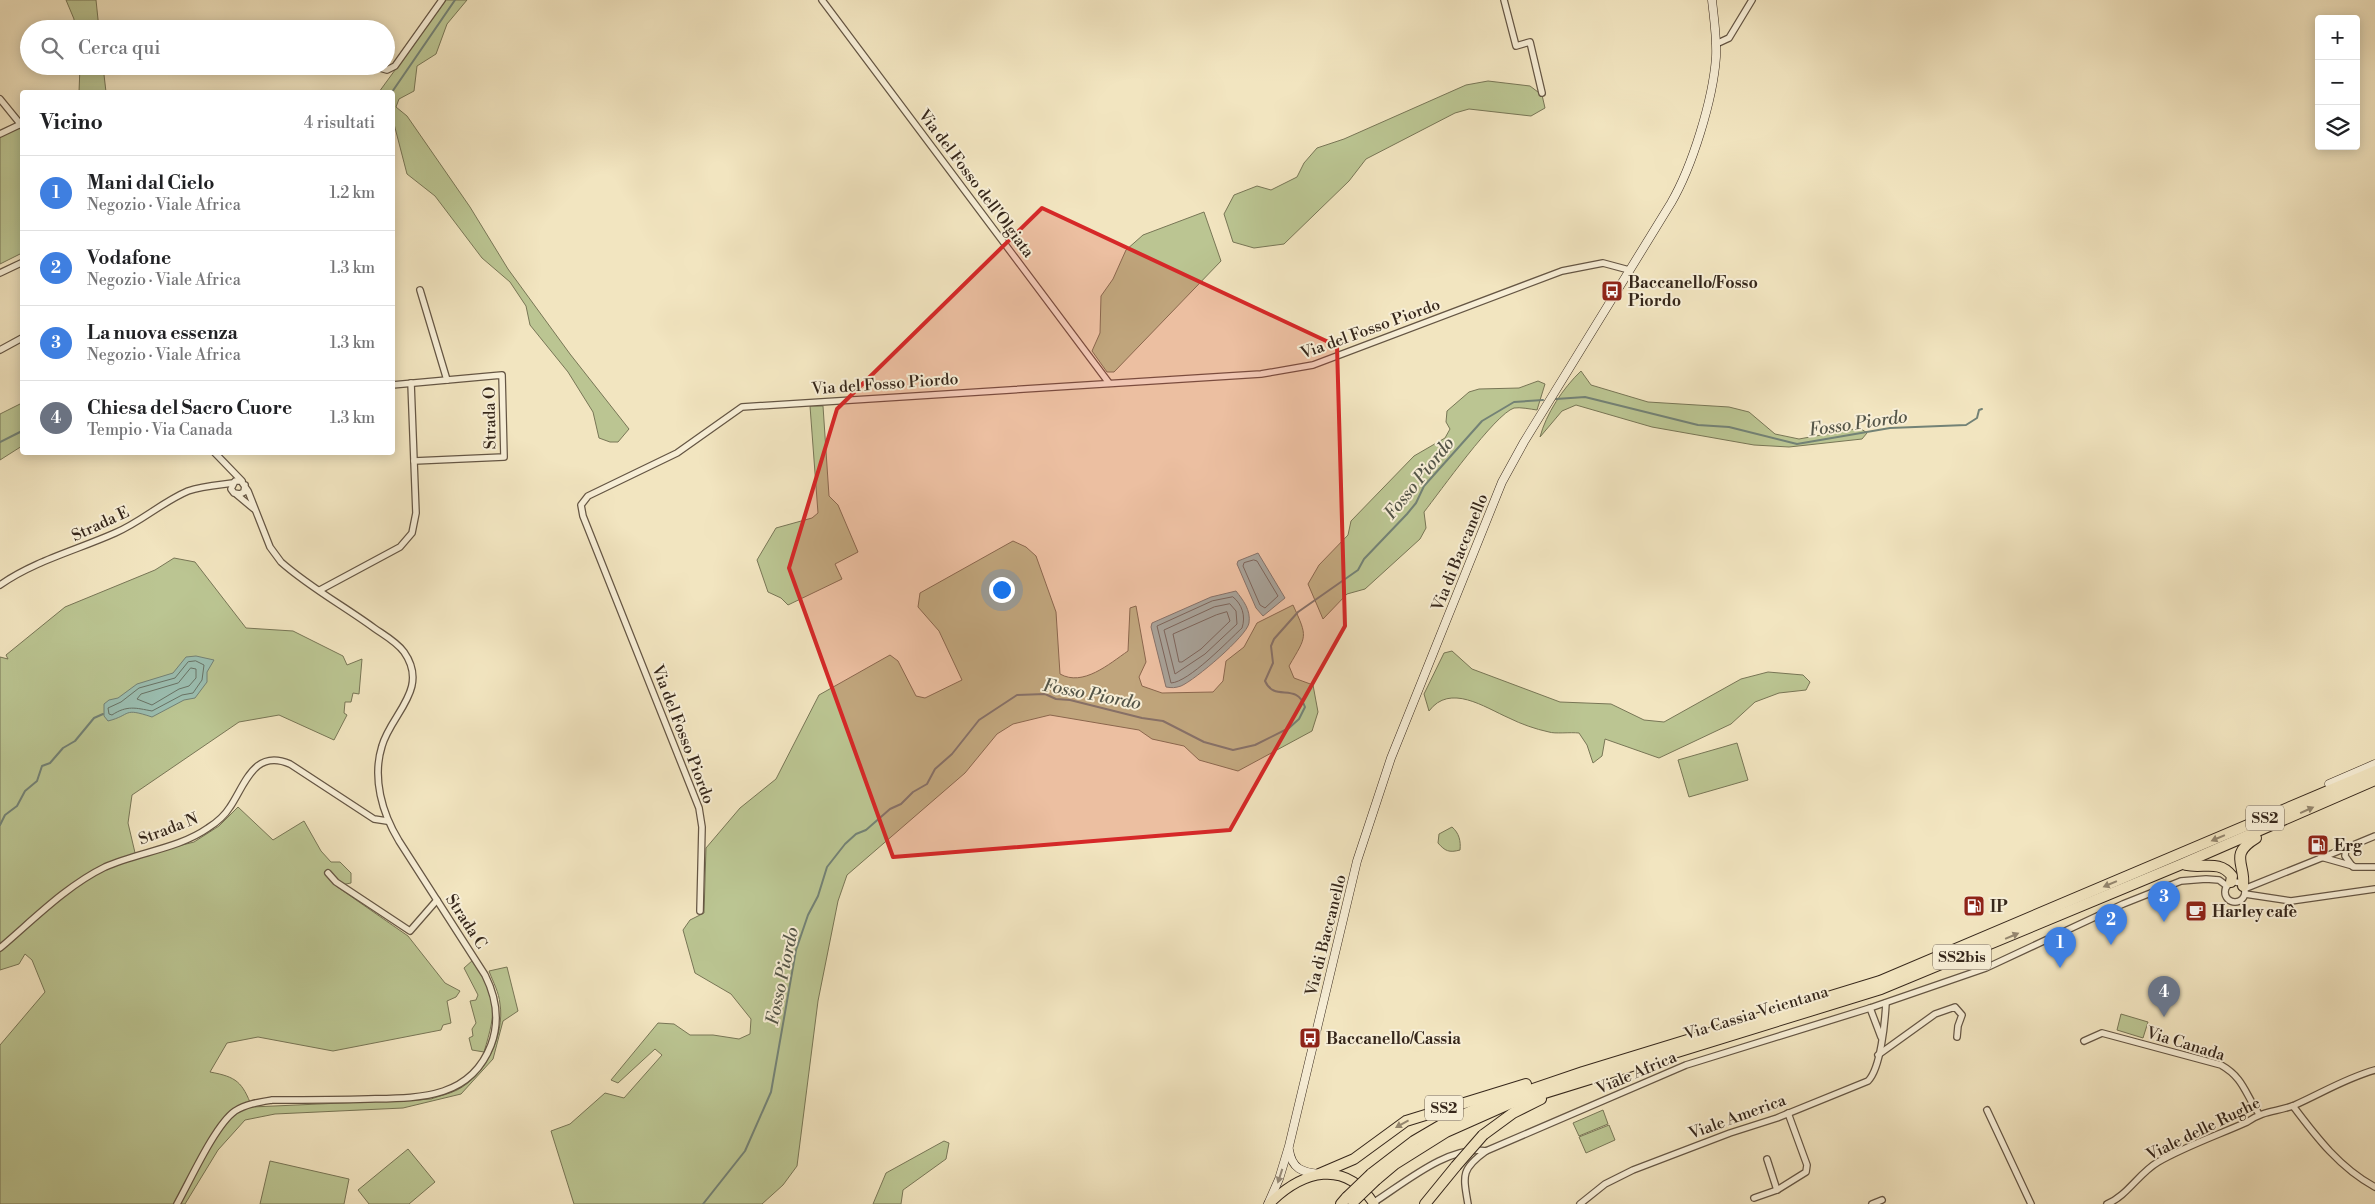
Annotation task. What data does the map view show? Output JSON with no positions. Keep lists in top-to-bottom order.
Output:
{
  "streets": {
    "highway": ["SS2", "SS2bis", "Via Cassia Veientana"],
    "street": [
      "Via del Fosso dell'Olgiata",
      "Via del Fosso Piordo",
      "Strada O",
      "Strada E",
      "Via di Baccanello",
      "Strada N",
      "Strada C",
      "Via Canada",
      "Viale Africa",
      "Viale America",
      "Viale delle Rughe"
    ]
  },
  "crossings": [
    ["Via del Fosso dell'Olgiata", "Via del Fosso Piordo"],
    ["Via del Fosso Piordo", "Via di Baccanello"],
    ["Strada E", "Strada C"],
    ["Via di Baccanello", "SS2"],
    ["SS2", "Via Cassia Veientana"],
    ["Strada N", "Strada C"],
    ["Via Canada", "Viale delle Rughe"],
    ["Viale Africa", "Viale America"]
  ],
  "water": ["Fosso Piordo"],
  "places": {
    "bus stop": ["Baccanello/Fosso Piordo", "Baccanello/Cassia"],
    "fuel station": ["Erg", "IP"],
    "cafe": ["Harley cafè"]
  },
  "page": {
    "map_buttons": ["+", "−"],
    "search": "Cerca qui",
    "heading": ["Vicino", "4 risultati"],
    "list": [
      {
        "mark": "1",
        "name": "Mani dal Cielo",
        "note": "Negozio · Viale Africa",
        "value": "1.2 km"
      },
      {
        "mark": "2",
        "name": "Vodafone",
        "note": "Negozio · Viale Africa",
        "value": "1.3 km"
      },
      {
        "mark": "3",
        "name": "La nuova essenza",
        "note": "Negozio · Viale Africa",
        "value": "1.3 km"
      },
      {
        "mark": "4",
        "name": "Chiesa del Sacro Cuore",
        "note": "Tempio · Via Canada",
        "value": "1.3 km"
      }
    ],
    "pins": [
      "3",
      "2",
      "1",
      "4"
    ]
  }
}
